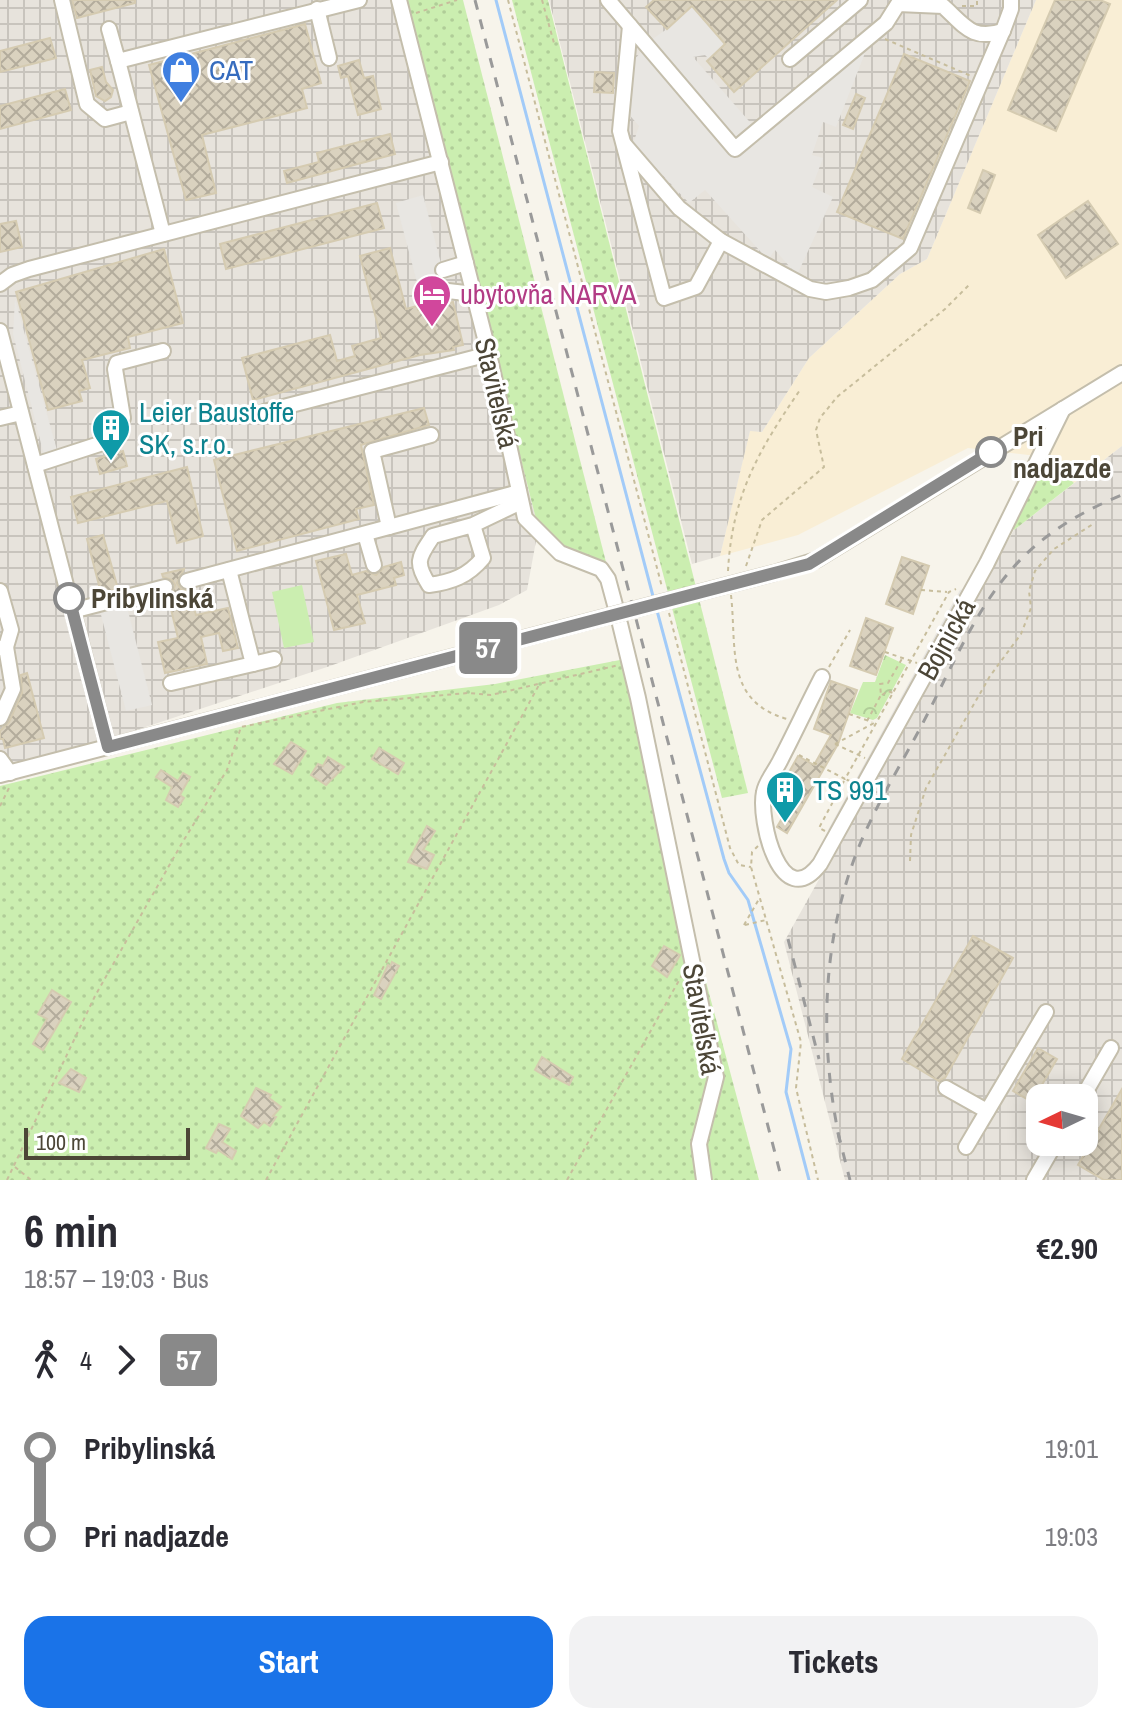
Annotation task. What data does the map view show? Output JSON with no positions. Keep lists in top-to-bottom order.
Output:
{
  "streets": {
    "street": ["Staviteľská", "Bojnická"]
  },
  "places": {
    "shop": ["CAT"],
    "hotel": ["ubytovňa NARVA"],
    "other": ["Pri nadjazde", "Pribylinská"],
    "building": ["Leier Baustoffe SK, s.r.o.", "TS 991"]
  },
  "lines": ["bus line 57"],
  "scale_bar": "100 m",
  "north": "left",
  "page": {
    "on_map": "57",
    "scale": "100 m",
    "heading": ["6 min", "18:57 – 19:03 · Bus", "€2.90"],
    "legs": ["4", "57"],
    "list": [
      {
        "name": "Pribylinská",
        "value": "19:01"
      },
      {
        "name": "Pri nadjazde",
        "value": "19:03"
      }
    ],
    "buttons": ["Start", "Tickets"]
  }
}
